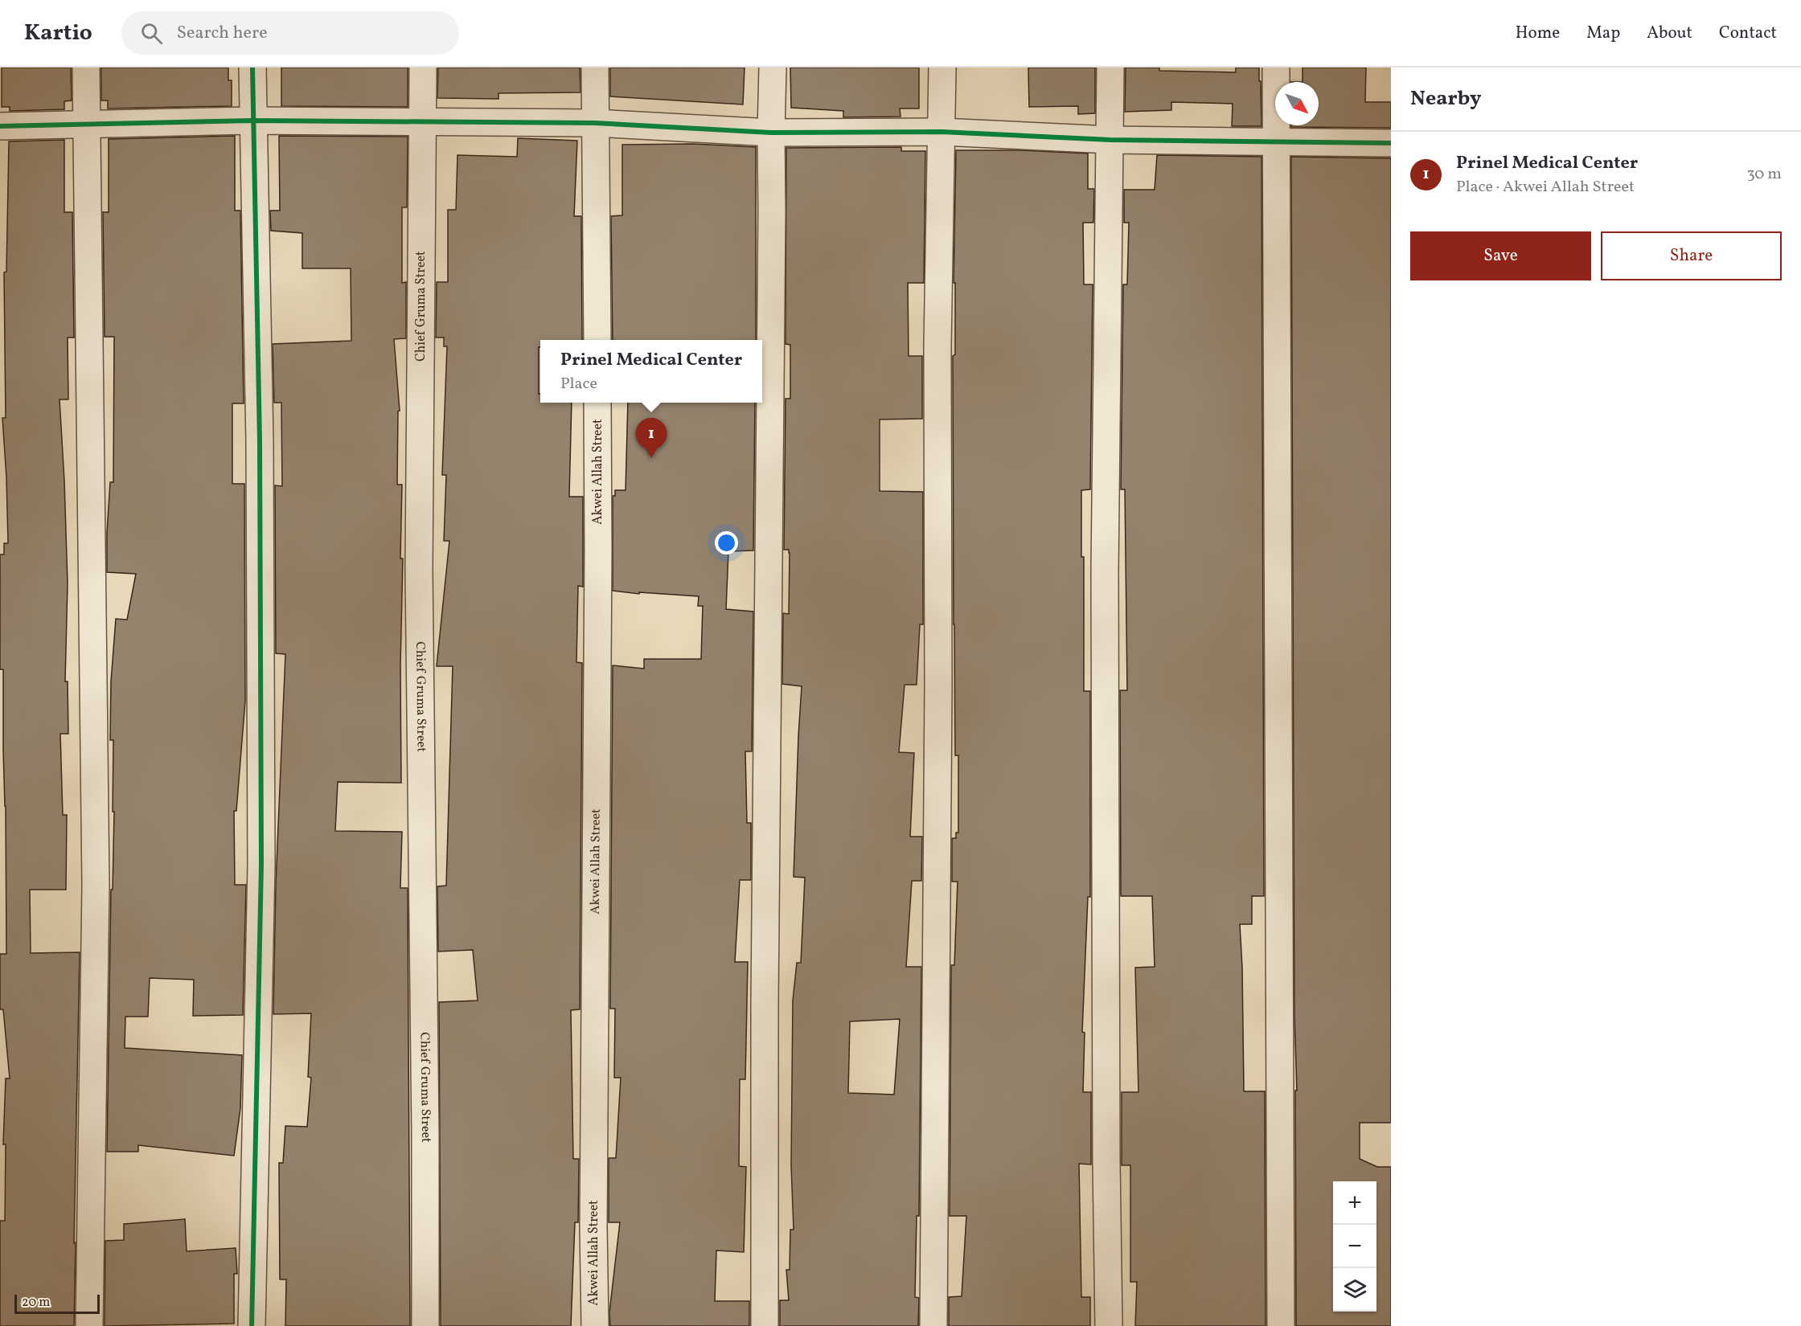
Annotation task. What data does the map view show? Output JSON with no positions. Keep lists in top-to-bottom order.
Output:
{
  "streets": {
    "street": ["Chief Gruma Street", "Akwei Allah Street"]
  },
  "scale_bar": "20 m",
  "north": "bottom right",
  "page": {
    "header": "Kartio",
    "search": "Search here",
    "nav": [
      "Home",
      "Map",
      "About",
      "Contact"
    ],
    "heading": "Nearby",
    "list": [
      {
        "mark": "1",
        "name": "Prinel Medical Center",
        "note": "Place · Akwei Allah Street",
        "value": "30 m"
      }
    ],
    "buttons": ["Save", "Share"],
    "popup": ["Prinel Medical Center", "Place"],
    "pins": "1",
    "map_buttons": ["+", "−"],
    "scale": "20 m"
  }
}
